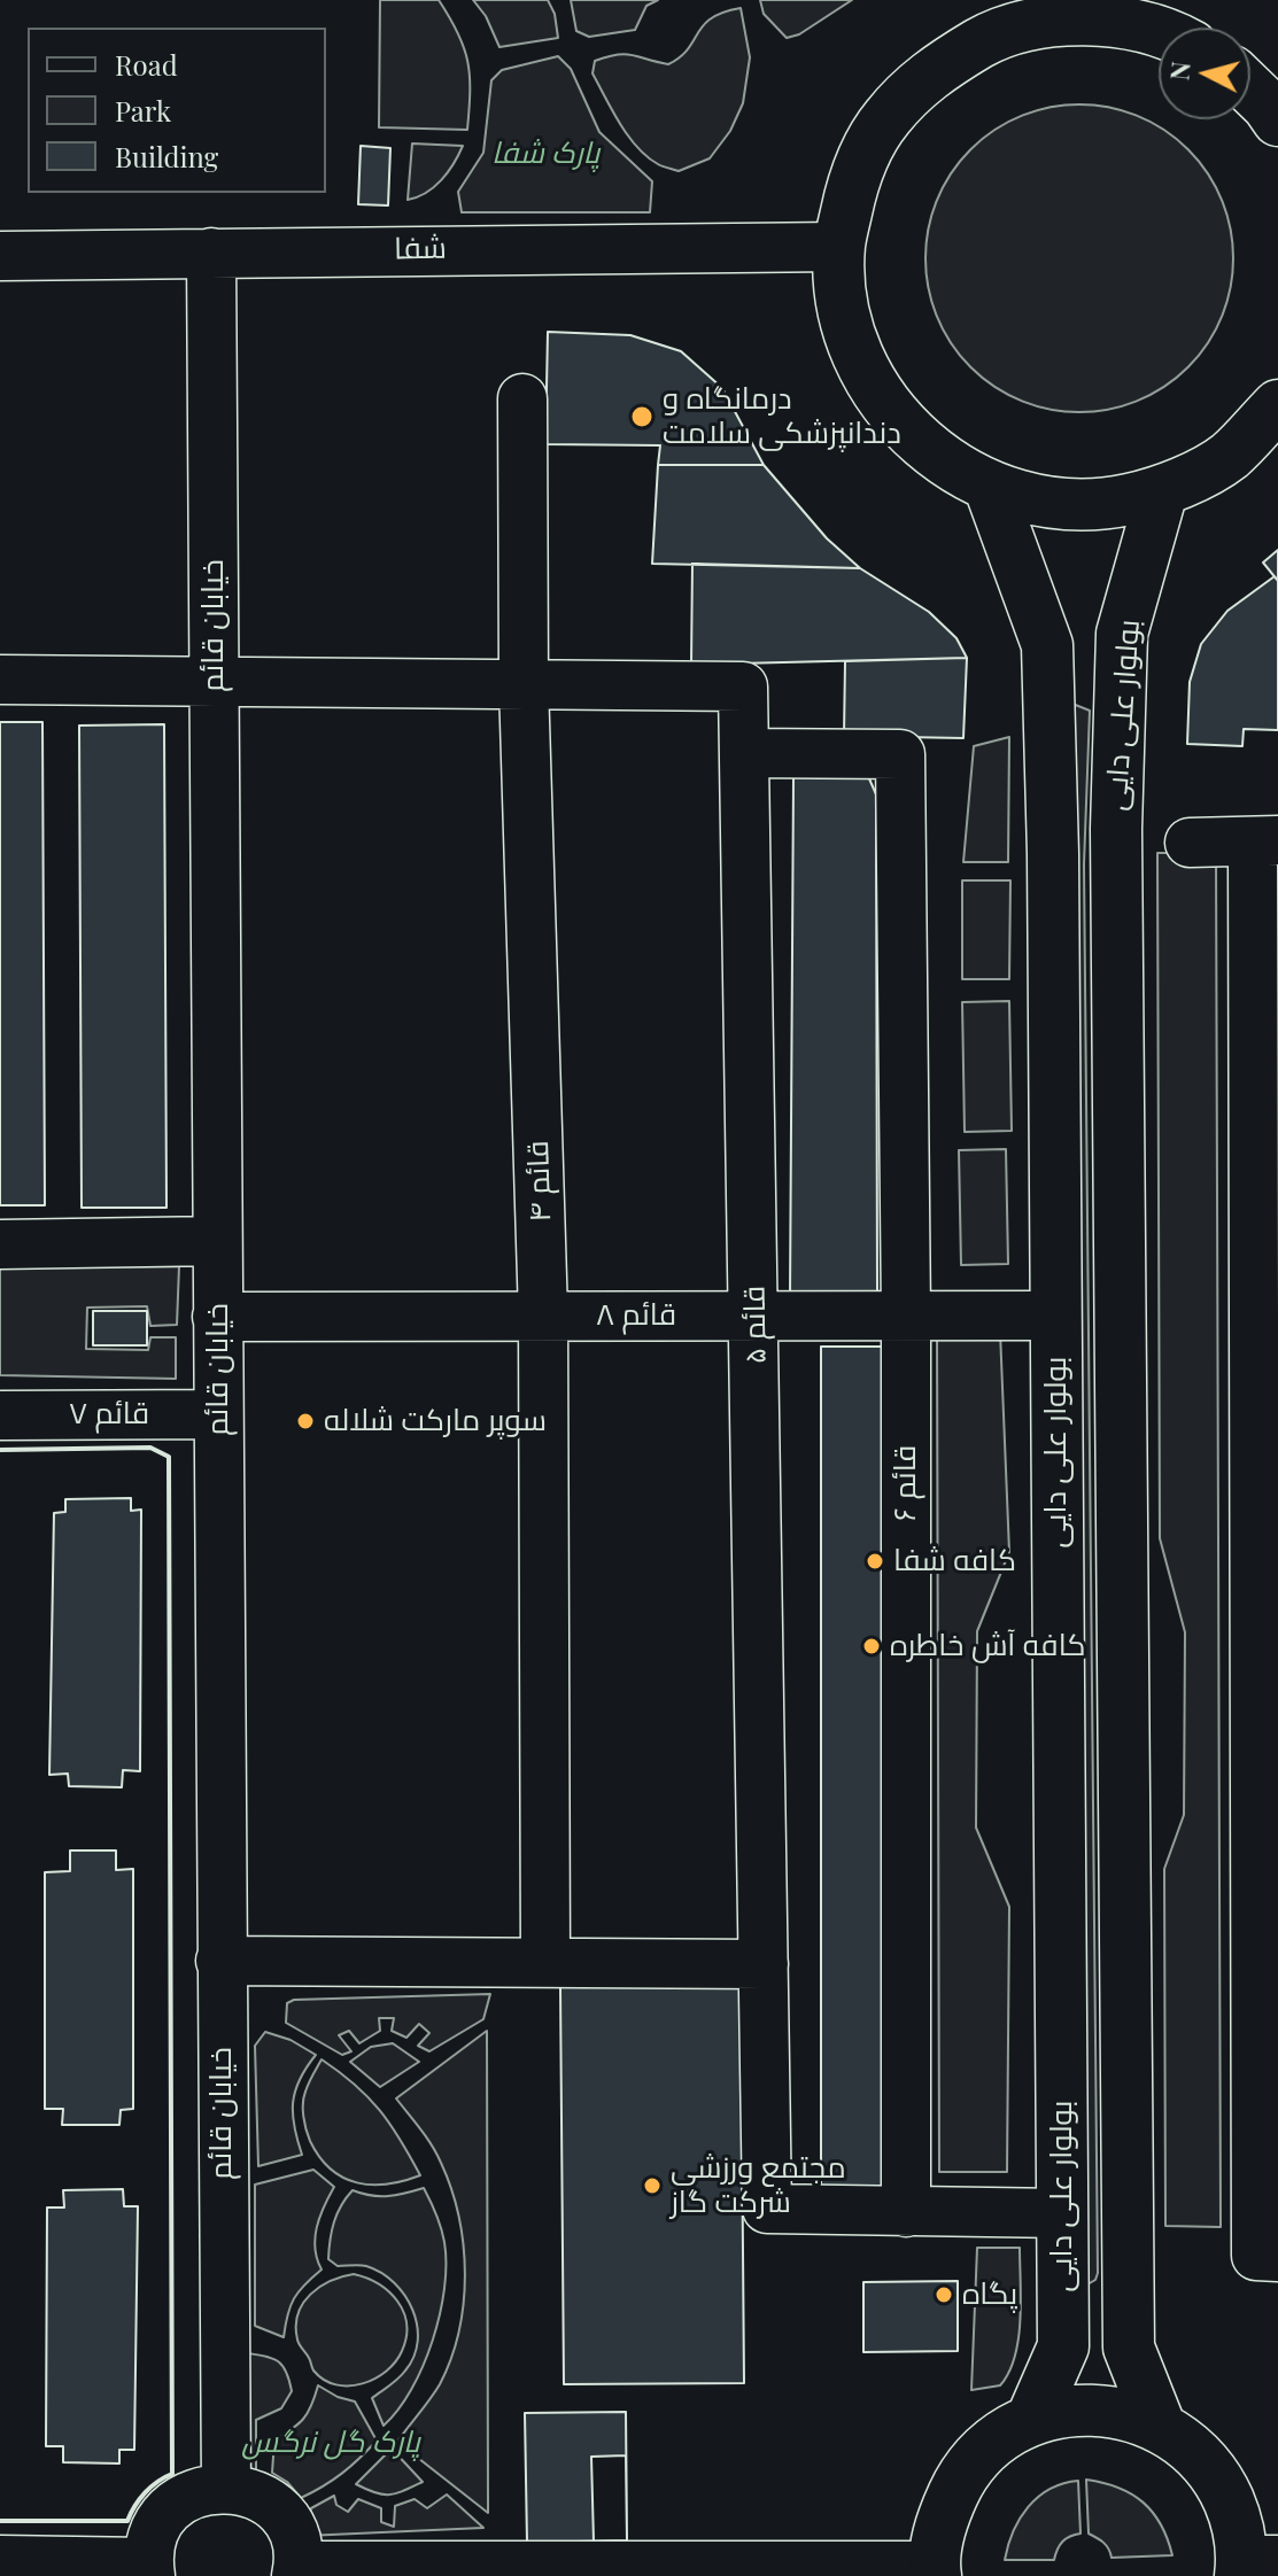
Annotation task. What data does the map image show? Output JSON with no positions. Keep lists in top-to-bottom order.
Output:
{
  "streets": {
    "main road": ["بولوار علی دایی"],
    "street": [
      "شفا",
      "خیابان قائم",
      "قائم ۴",
      "قائم ۸",
      "قائم ۵",
      "قائم ۷",
      "قائم ۶"
    ]
  },
  "crossings": [
    ["شفا", "خیابان قائم"],
    ["خیابان قائم", "قائم ۸"],
    ["خیابان قائم", "قائم ۷"],
    ["بولوار علی دایی", "قائم ۸"],
    ["قائم ۴", "قائم ۸"],
    ["قائم ۴", "قائم ۵"],
    ["قائم ۸", "قائم ۵"],
    ["قائم ۸", "قائم ۶"],
    ["قائم ۵", "قائم ۶"]
  ],
  "parks": ["پارک شفا", "پارک گل نرگس"],
  "places": [
    "درمانگاه و دندانپزشکی سلامت",
    "سوپر مارکت شلاله",
    "کافه شفا",
    "کافه آش خاطره",
    "مجتمع ورزشی شرکت گاز",
    "پگاه"
  ],
  "legend": ["Road", "Park", "Building"],
  "north": "left"
}
